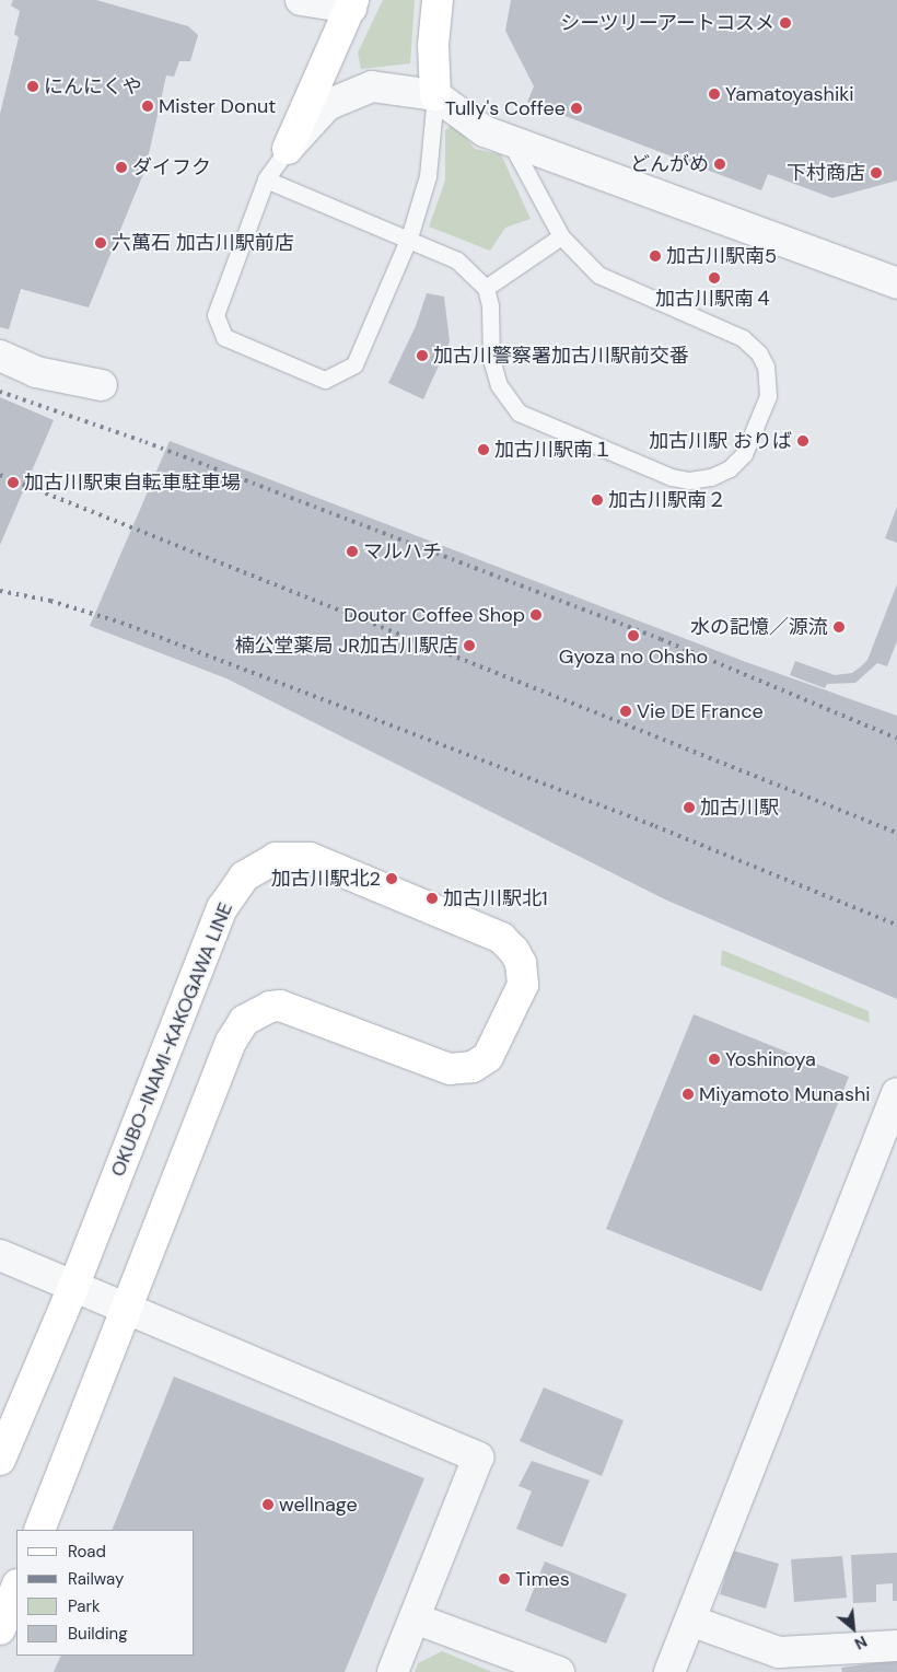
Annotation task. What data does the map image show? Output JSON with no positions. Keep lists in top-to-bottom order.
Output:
{
  "streets": {
    "main road": ["OKUBO-INAMI-KAKOGAWA LINE"]
  },
  "places": [
    "シーツリーアートコスメ",
    "にんにくや",
    "Yamatoyashiki",
    "Mister Donut",
    "Tully's Coffee",
    "どんがめ",
    "ダイフク",
    "下村商店",
    "六萬石 加古川駅前店",
    "加古川駅南5",
    "加古川駅南４",
    "加古川警察署加古川駅前交番",
    "加古川駅 おりば",
    "加古川駅南１",
    "加古川駅東自転車駐車場",
    "加古川駅南２",
    "マルハチ",
    "Doutor Coffee Shop",
    "水の記憶／源流",
    "Gyoza no Ohsho",
    "楠公堂薬局 JR加古川駅店",
    "Vie DE France",
    "加古川駅",
    "加古川駅北2",
    "加古川駅北1",
    "Yoshinoya",
    "Miyamoto Munashi",
    "wellnage",
    "Times"
  ],
  "legend": [
    "Road",
    "Railway",
    "Park",
    "Building"
  ],
  "north": "bottom right"
}
